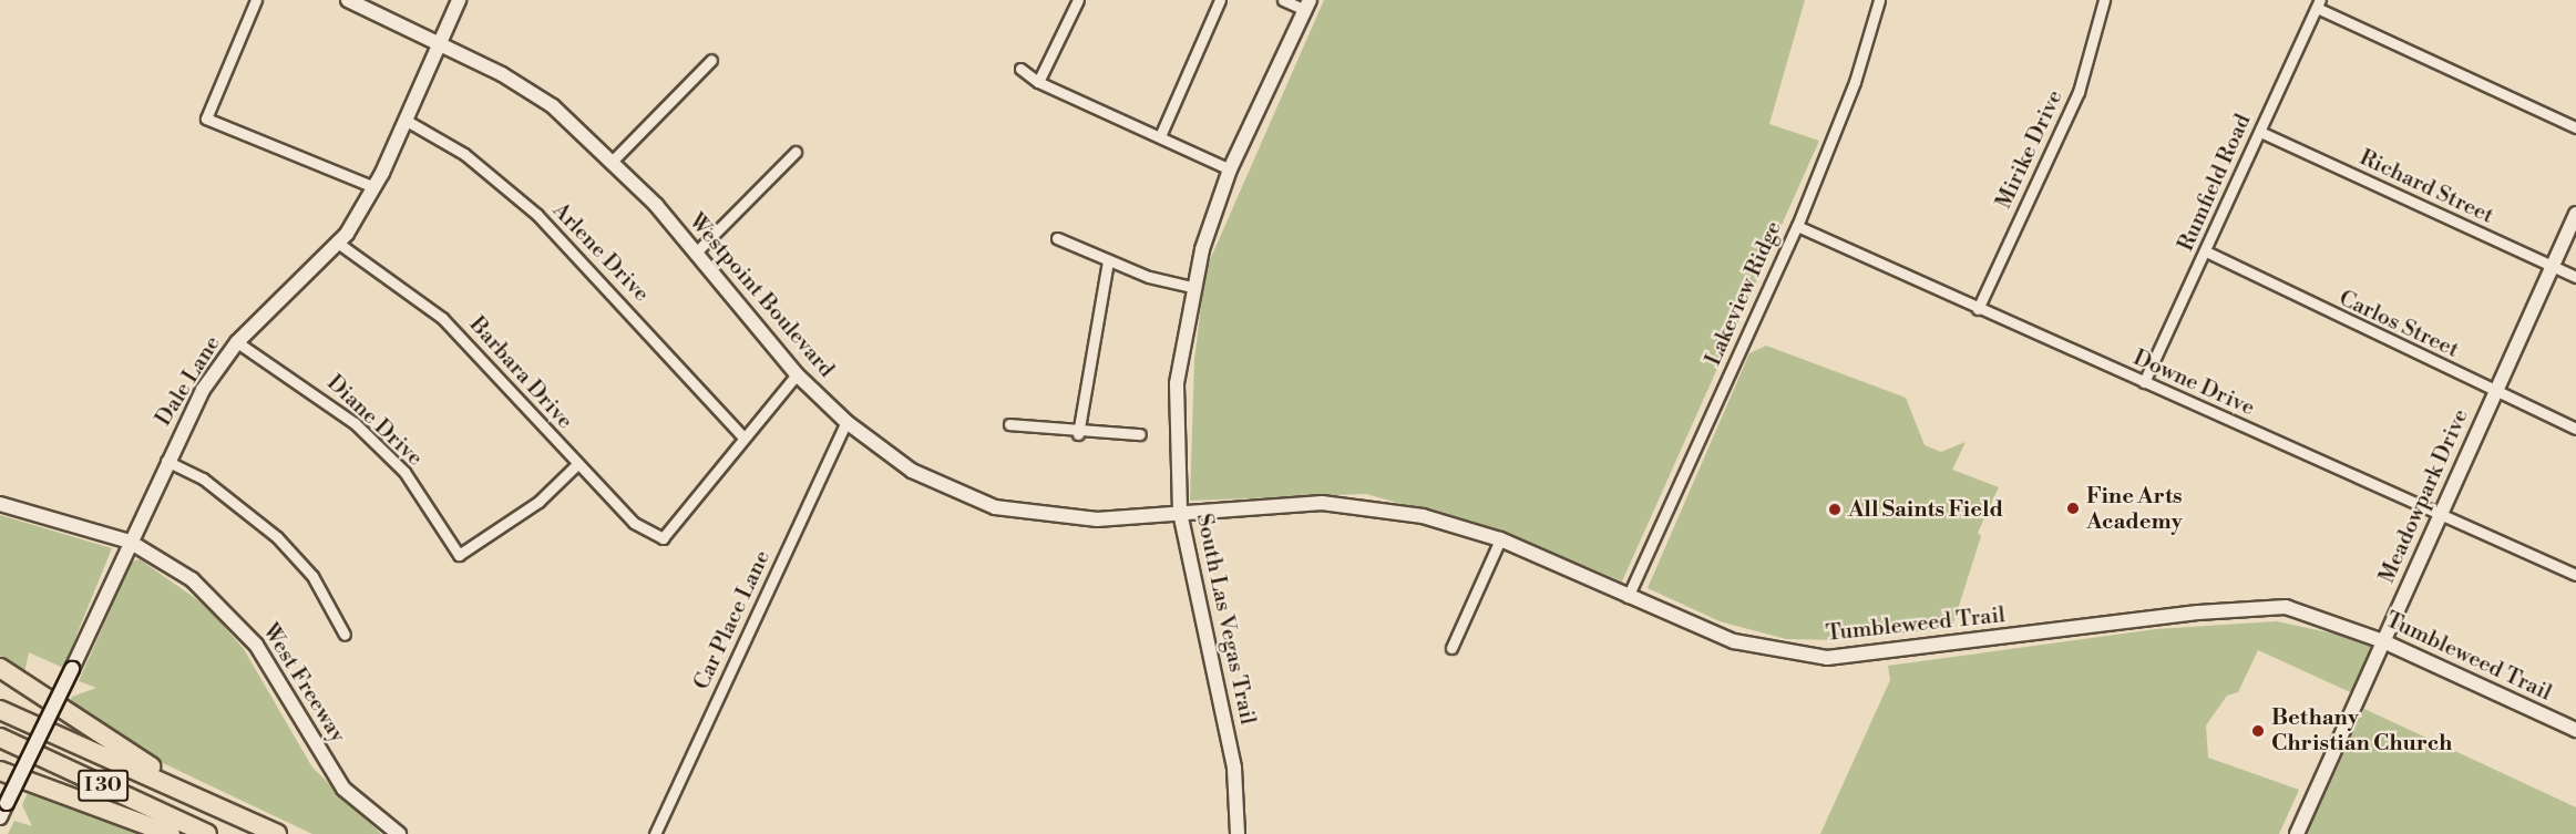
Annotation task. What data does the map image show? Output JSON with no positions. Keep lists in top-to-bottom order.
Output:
{
  "streets": {
    "highway": ["I 30"],
    "street": [
      "Mirike Drive",
      "Rumfield Road",
      "Richard Street",
      "Arlene Drive",
      "Lakeview Ridge",
      "Westpoint Boulevard",
      "Carlos Street",
      "Barbara Drive",
      "Dale Lane",
      "Downe Drive",
      "Diane Drive",
      "Meadowpark Drive",
      "South Las Vegas Trail",
      "Car Place Lane",
      "Tumbleweed Trail",
      "West Freeway"
    ]
  },
  "crossings": [
    ["Mirike Drive", "Downe Drive"],
    ["Rumfield Road", "Richard Street"],
    ["Rumfield Road", "Carlos Street"],
    ["Rumfield Road", "Downe Drive"],
    ["Richard Street", "Meadowpark Drive"],
    ["Arlene Drive", "Barbara Drive"],
    ["Arlene Drive", "Dale Lane"],
    ["Lakeview Ridge", "Downe Drive"],
    ["Lakeview Ridge", "Tumbleweed Trail"],
    ["Westpoint Boulevard", "Dale Lane"],
    ["Westpoint Boulevard", "South Las Vegas Trail"],
    ["Westpoint Boulevard", "Car Place Lane"],
    ["Westpoint Boulevard", "Tumbleweed Trail"],
    ["Carlos Street", "Meadowpark Drive"],
    ["Barbara Drive", "Dale Lane"],
    ["Barbara Drive", "Diane Drive"],
    ["Dale Lane", "Diane Drive"],
    ["Dale Lane", "West Freeway"],
    ["Downe Drive", "Meadowpark Drive"],
    ["Meadowpark Drive", "Tumbleweed Trail"],
    ["South Las Vegas Trail", "Tumbleweed Trail"]
  ],
  "places": ["Fine Arts Academy", "All Saints Field", "Bethany Christian Church"]
}
